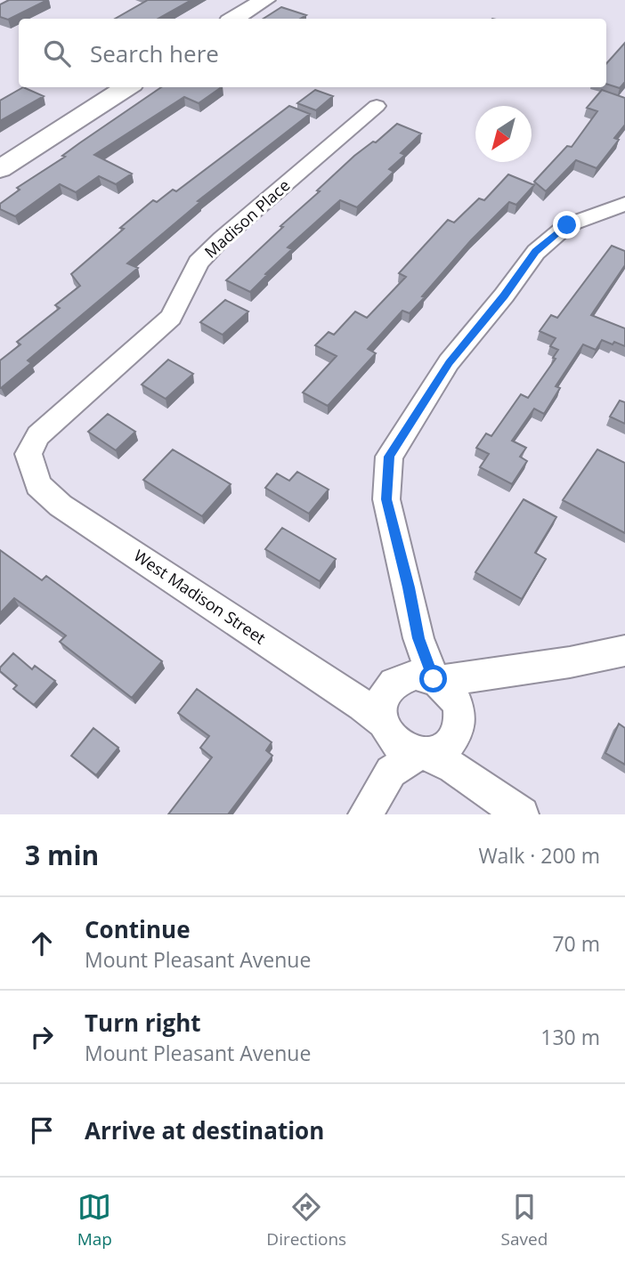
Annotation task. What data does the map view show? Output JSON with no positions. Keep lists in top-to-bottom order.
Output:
{
  "streets": {
    "street": ["Madison Place", "West Madison Street"]
  },
  "crossings": [
    ["Madison Place", "West Madison Street"]
  ],
  "north": "bottom left",
  "page": {
    "search": "Search here",
    "heading": ["3 min", "Walk · 200 m"],
    "list": [
      ["Continue", "Mount Pleasant Avenue", "70 m"],
      ["Turn right", "Mount Pleasant Avenue", "130 m"],
      "Arrive at destination"
    ],
    "nav": ["Map", "Directions", "Saved"]
  }
}
